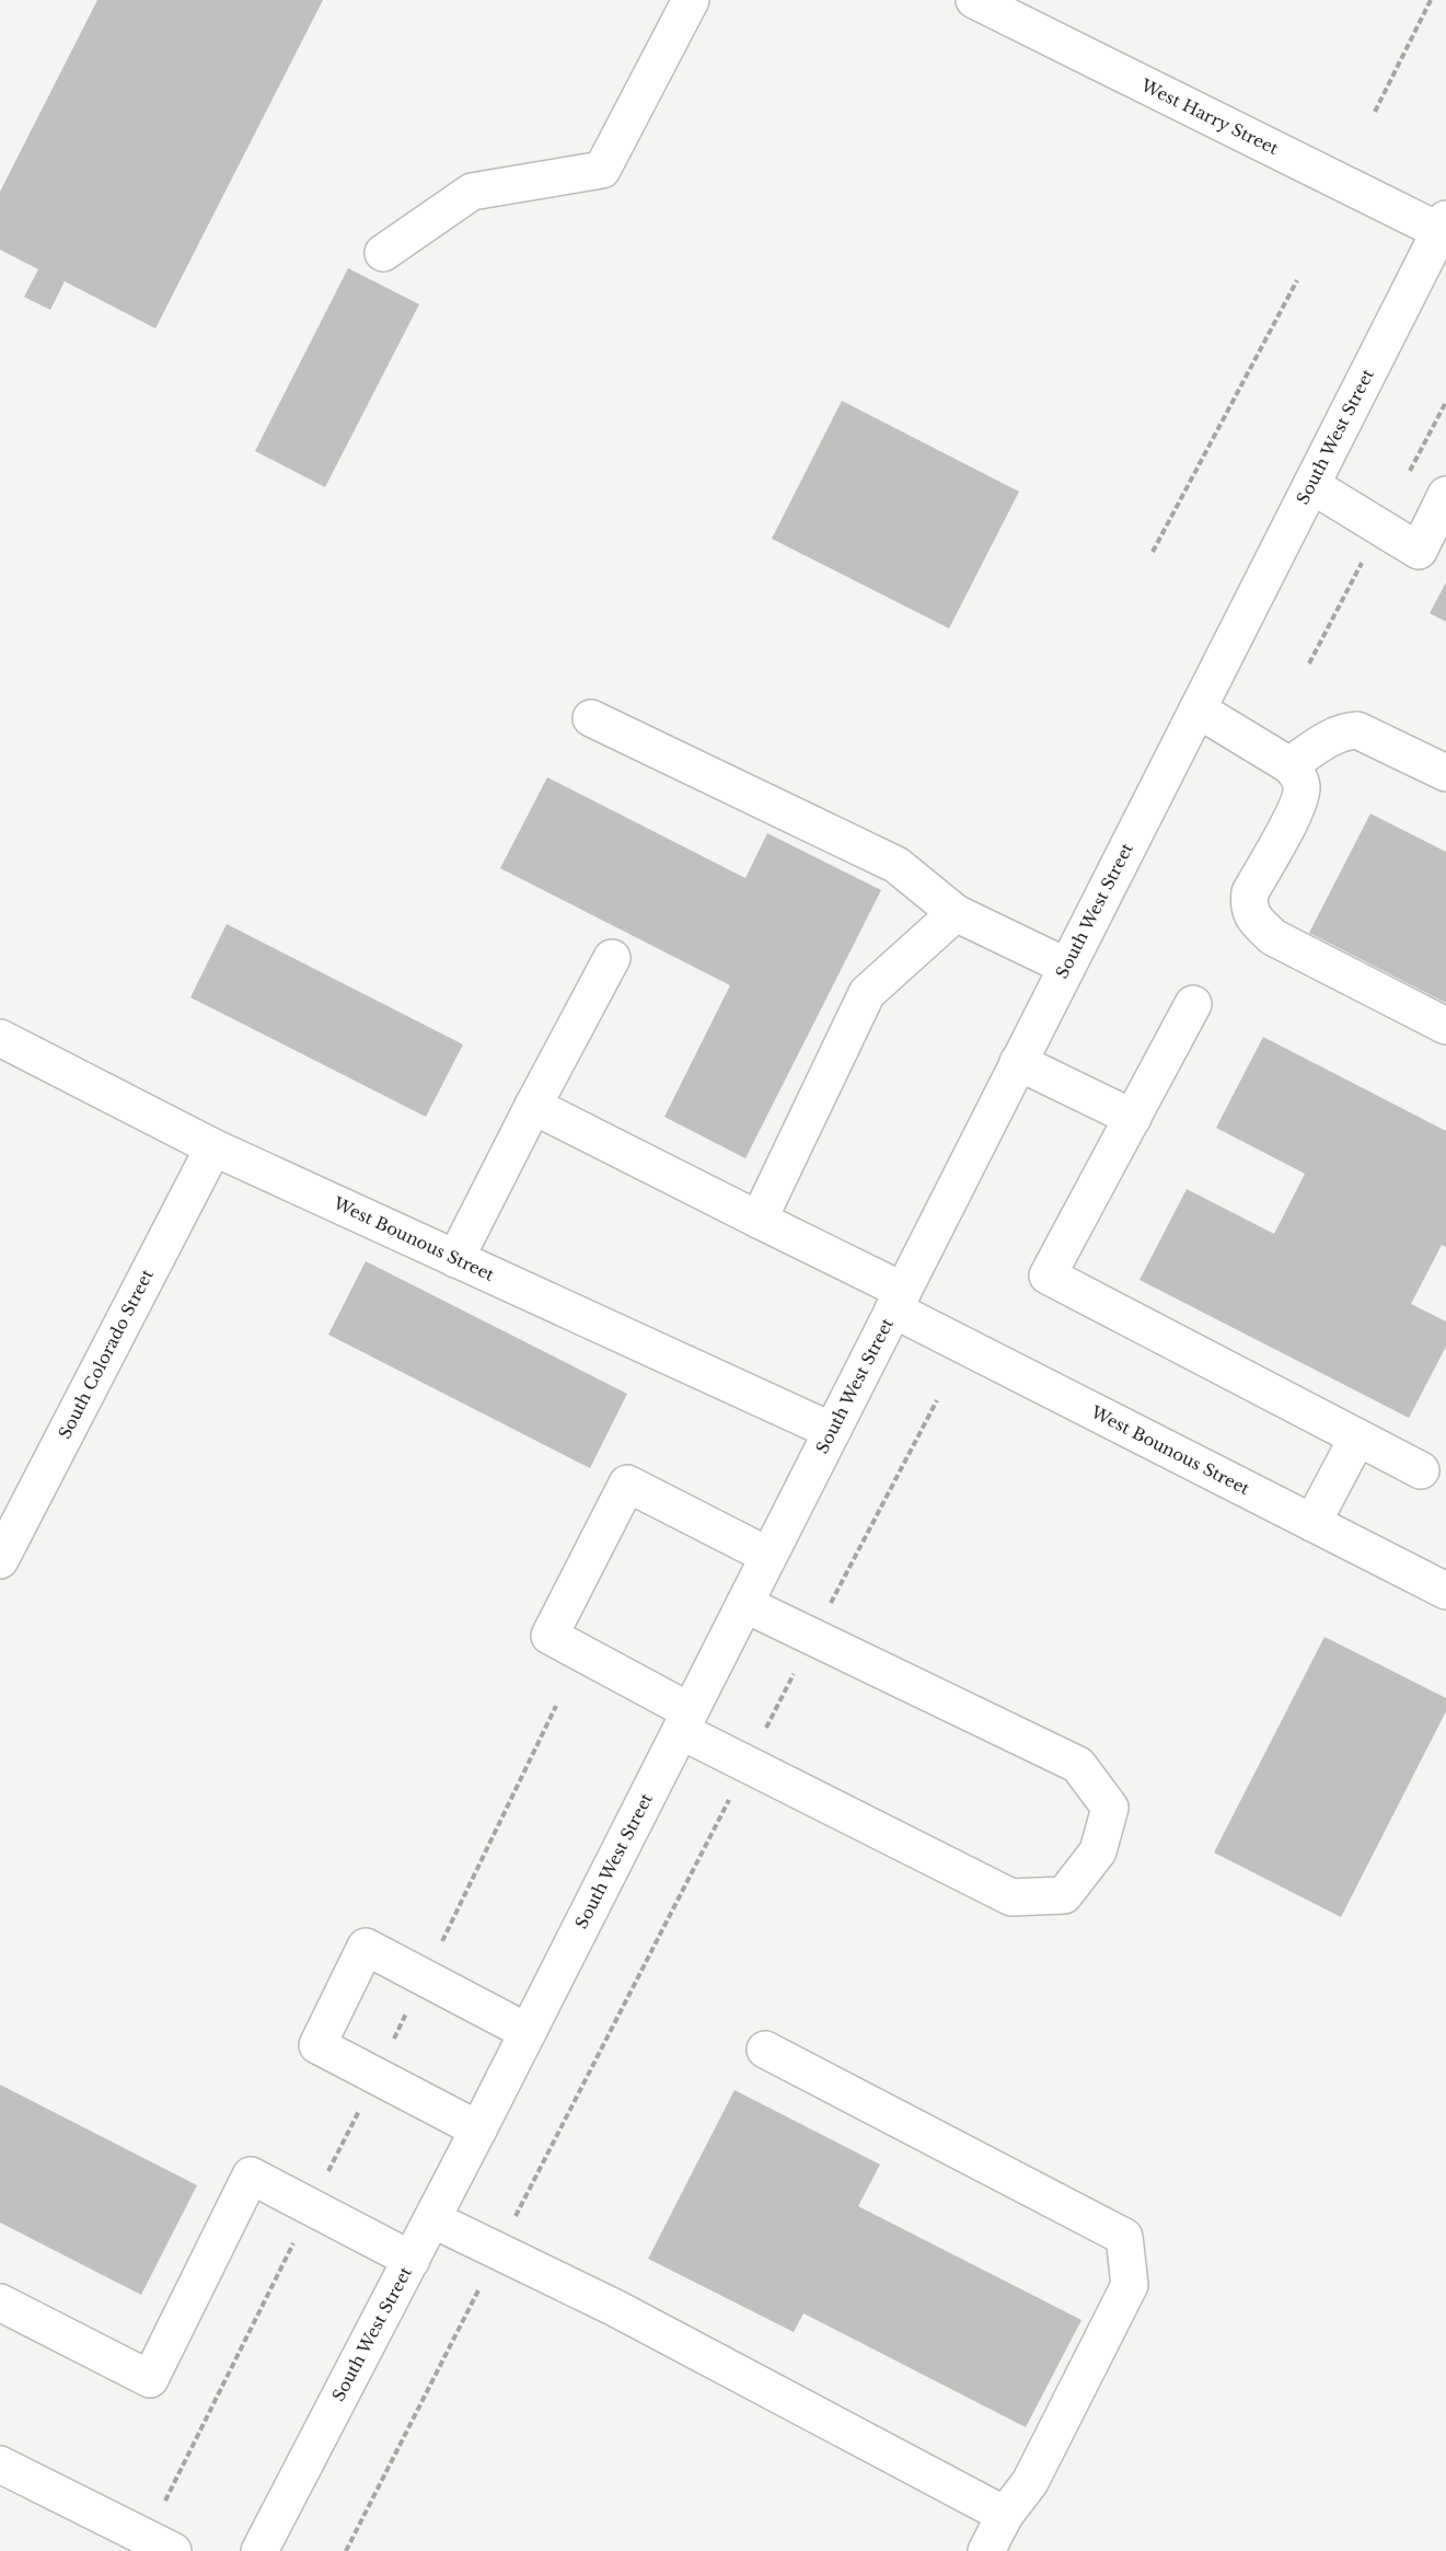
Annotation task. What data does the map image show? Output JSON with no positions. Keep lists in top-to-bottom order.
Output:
{
  "streets": {
    "street": [
      "West Harry Street",
      "South West Street",
      "West Bounous Street",
      "South Colorado Street"
    ]
  },
  "crossings": [
    ["West Harry Street", "South West Street"],
    ["South West Street", "West Bounous Street"],
    ["West Bounous Street", "South Colorado Street"]
  ]
}
